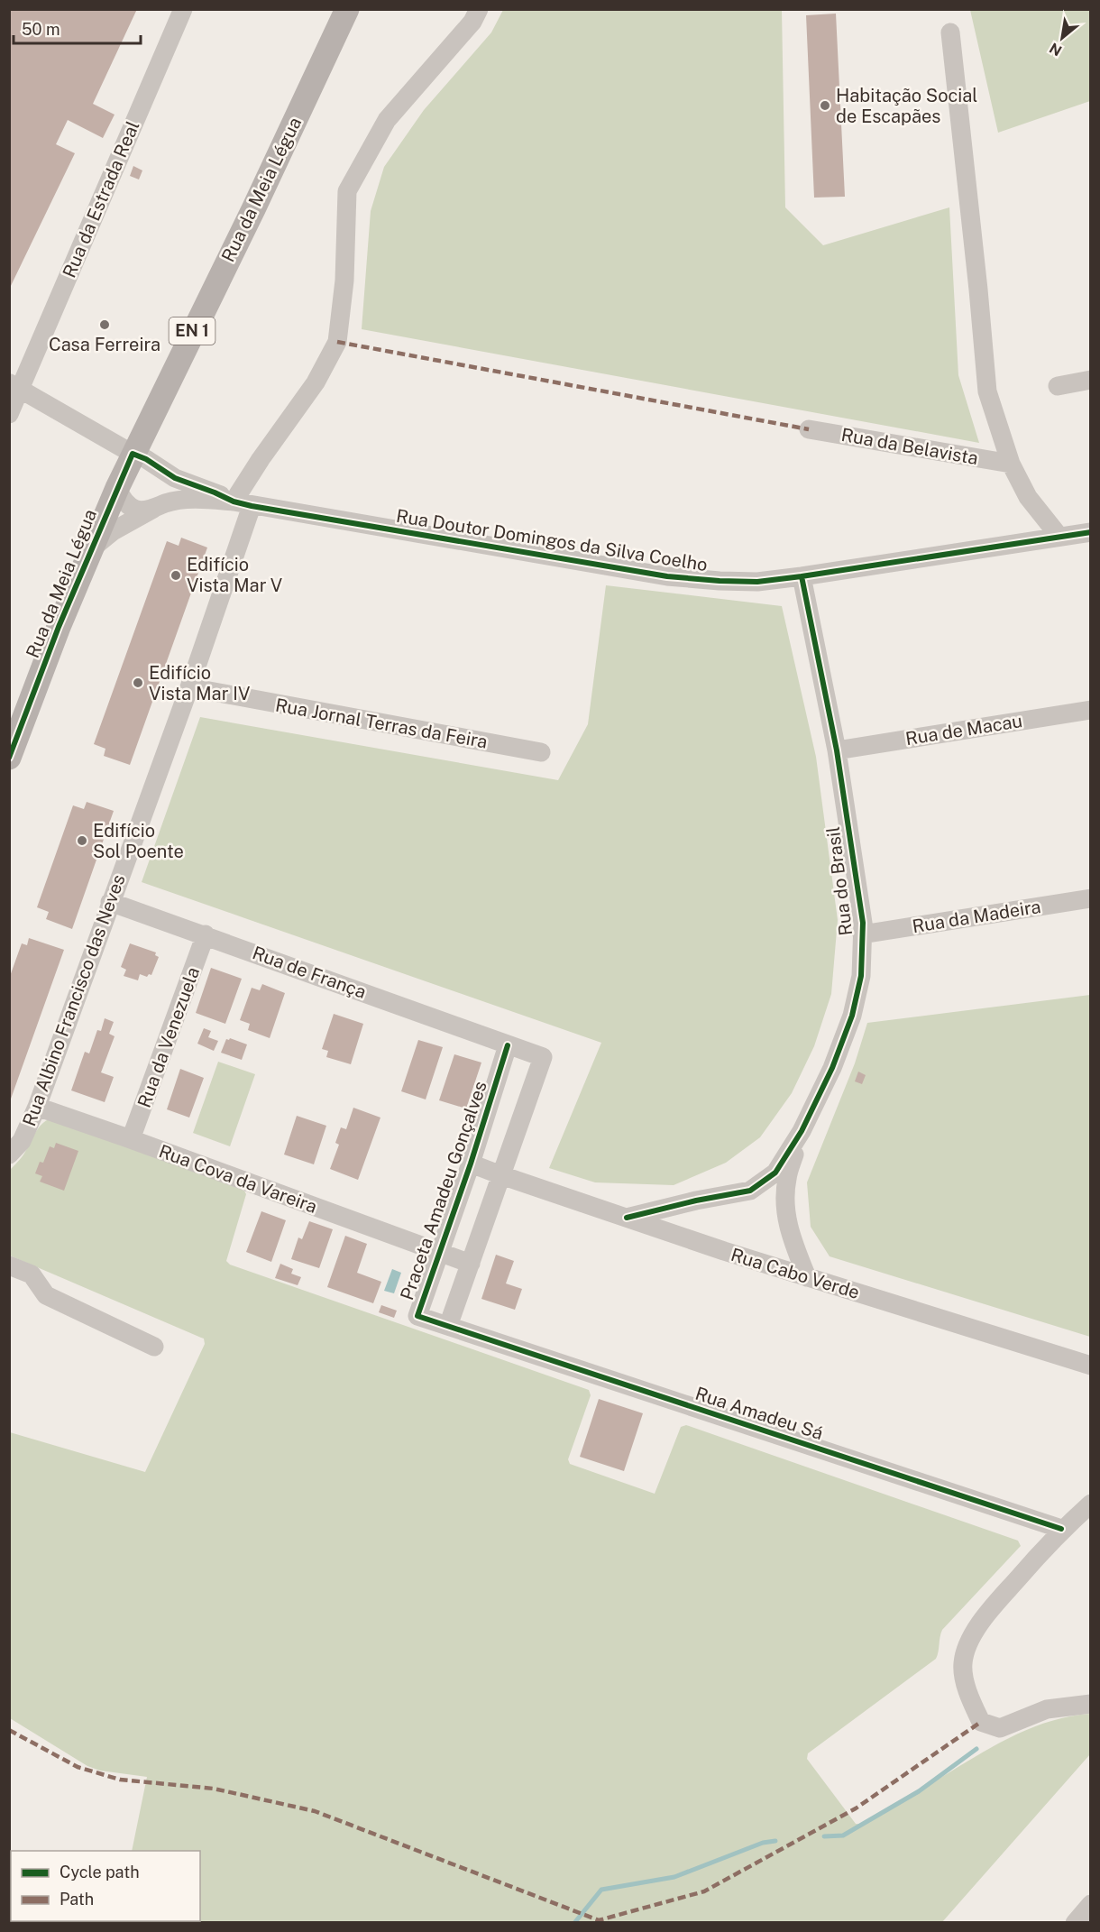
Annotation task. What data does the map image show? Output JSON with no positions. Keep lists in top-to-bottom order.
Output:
{
  "streets": {
    "main road": ["Rua da Meia Légua", "EN 1"],
    "street": [
      "Rua da Estrada Real",
      "Rua da Belavista",
      "Rua Doutor Domingos da Silva Coelho",
      "Rua Jornal Terras da Feira",
      "Rua de Macau",
      "Rua do Brasil",
      "Rua da Madeira",
      "Rua de França",
      "Rua Albino Francisco das Neves",
      "Rua da Venezuela",
      "Rua Cova da Vareira",
      "Praceta Amadeu Gonçalves",
      "Rua Cabo Verde",
      "Rua Amadeu Sá"
    ]
  },
  "crossings": [
    ["Rua da Meia Légua", "Rua Doutor Domingos da Silva Coelho"],
    ["Rua Doutor Domingos da Silva Coelho", "Rua do Brasil"],
    ["Rua Doutor Domingos da Silva Coelho", "Rua Albino Francisco das Neves"],
    ["Rua Jornal Terras da Feira", "Rua Albino Francisco das Neves"],
    ["Rua de Macau", "Rua do Brasil"],
    ["Rua do Brasil", "Rua da Madeira"],
    ["Rua do Brasil", "Rua Cabo Verde"],
    ["Rua de França", "Rua Albino Francisco das Neves"],
    ["Rua de França", "Rua da Venezuela"],
    ["Rua de França", "Praceta Amadeu Gonçalves"],
    ["Rua Albino Francisco das Neves", "Rua Cova da Vareira"],
    ["Rua da Venezuela", "Rua Cova da Vareira"],
    ["Rua Cova da Vareira", "Praceta Amadeu Gonçalves"],
    ["Praceta Amadeu Gonçalves", "Rua Cabo Verde"],
    ["Praceta Amadeu Gonçalves", "Rua Amadeu Sá"]
  ],
  "places": [
    "Habitação Social de Escapães",
    "Casa Ferreira",
    "Edifício Vista Mar V",
    "Edifício Vista Mar IV",
    "Edifício Sol Poente"
  ],
  "legend": ["Cycle path", "Path"],
  "scale_bar": "50 m",
  "north": "bottom left"
}
